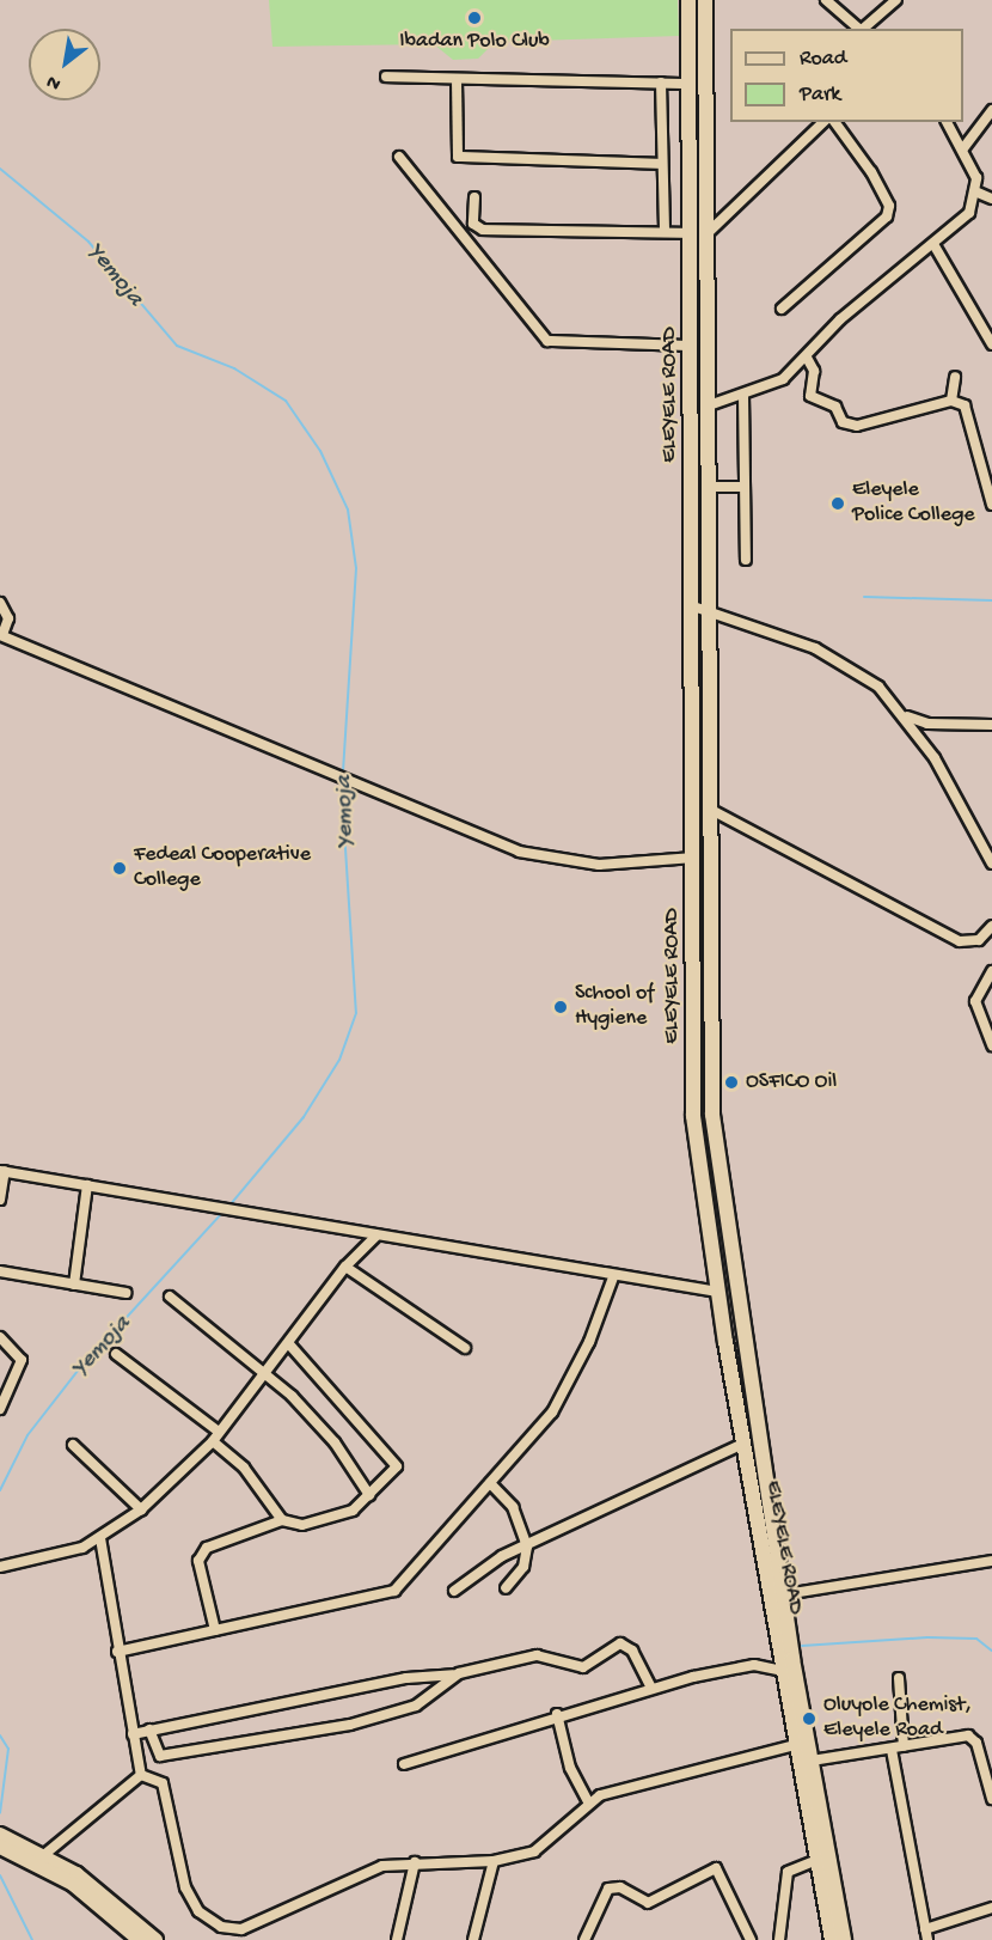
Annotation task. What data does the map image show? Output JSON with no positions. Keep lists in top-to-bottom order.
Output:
{
  "streets": {
    "main road": ["ELEYELE ROAD"]
  },
  "water": ["Yemoja"],
  "places": [
    "Ibadan Polo Club",
    "Eleyele Police College",
    "Fedeal Cooperative College",
    "School of Hygiene",
    "OSFICO Oil",
    "Oluyole Chemist, Eleyele Road"
  ],
  "legend": ["Road", "Park"],
  "north": "bottom left"
}
